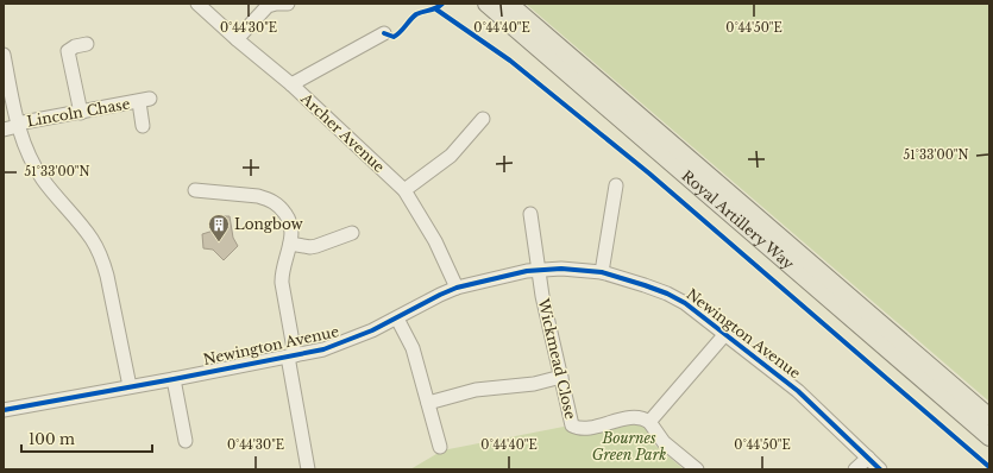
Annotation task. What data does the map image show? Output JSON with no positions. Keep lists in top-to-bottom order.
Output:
{
  "streets": {
    "main road": ["Royal Artillery Way"],
    "street": [
      "Lincoln Chase",
      "Archer Avenue",
      "Newington Avenue",
      "Wickmead Close"
    ]
  },
  "crossings": [
    ["Archer Avenue", "Newington Avenue"],
    ["Newington Avenue", "Wickmead Close"]
  ],
  "parks": ["Bournes Green Park"],
  "places": {
    "building": ["Longbow"]
  },
  "scale_bar": "100 m",
  "coordinates": [
    "0°44'30\"E",
    "0°44'40\"E",
    "0°44'50\"E",
    "51°33'00\"N"
  ]
}
